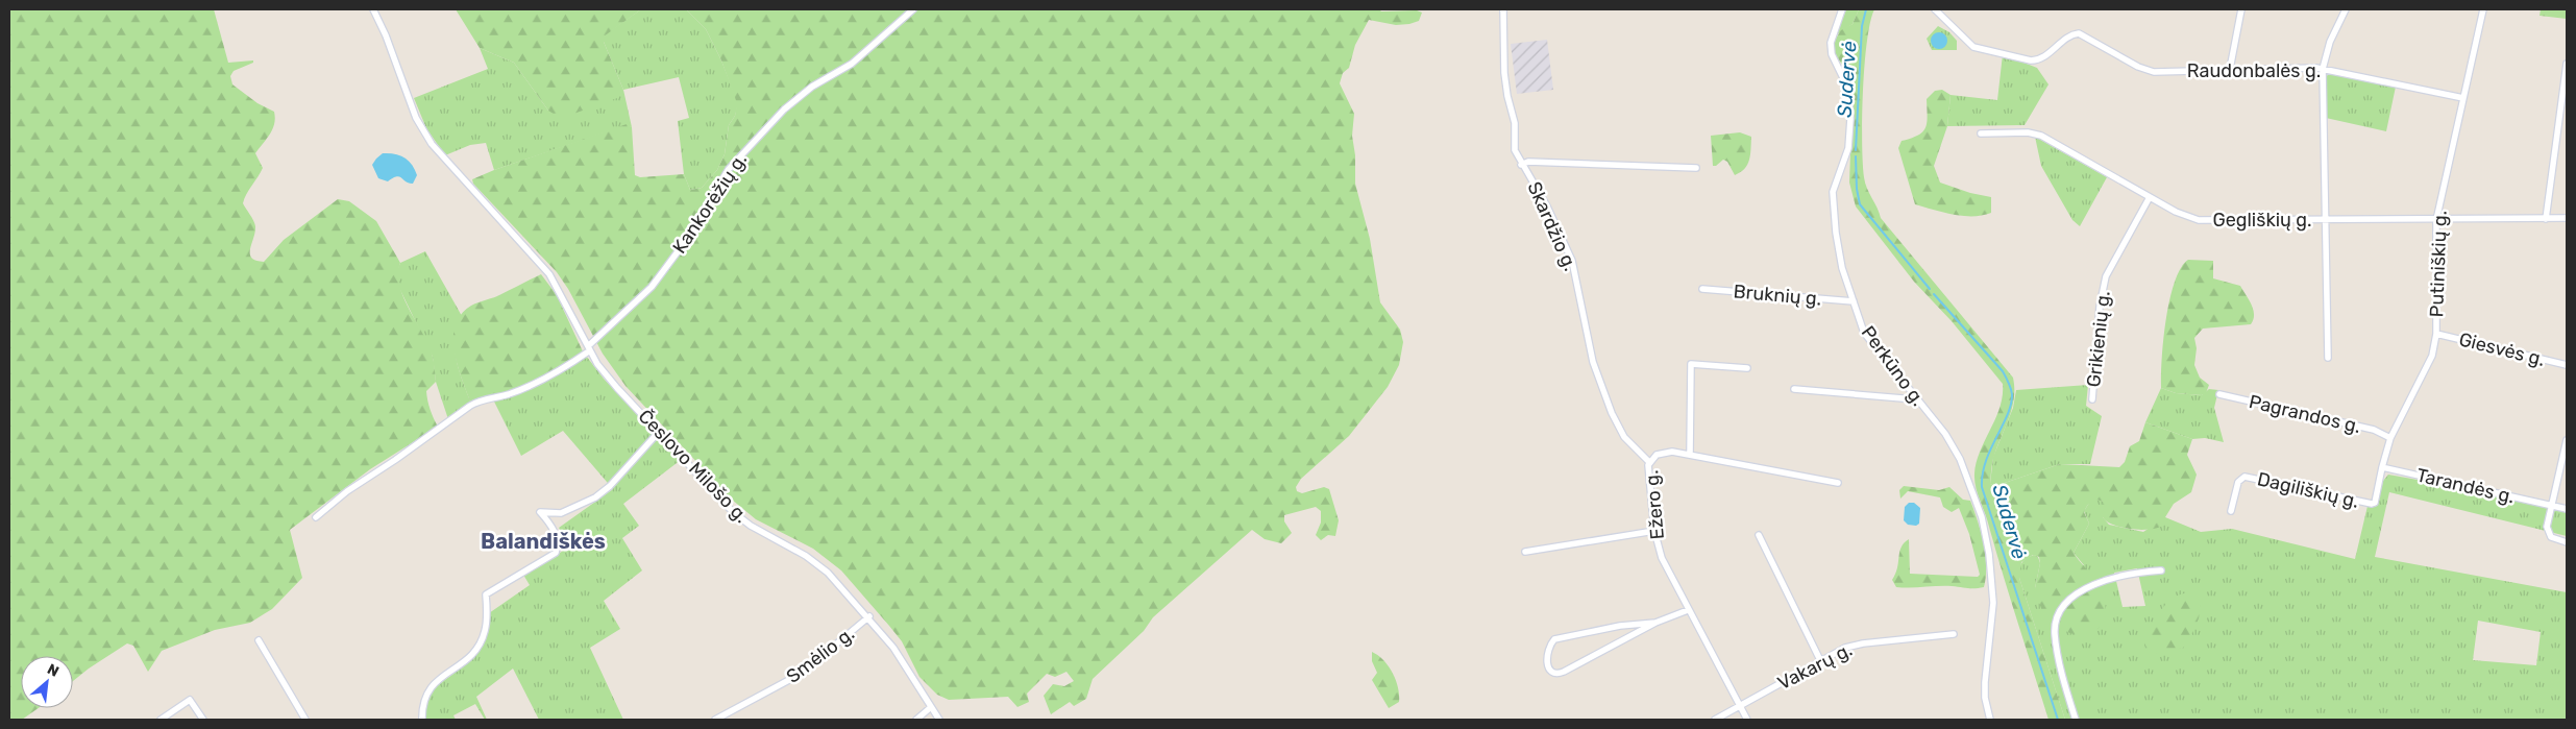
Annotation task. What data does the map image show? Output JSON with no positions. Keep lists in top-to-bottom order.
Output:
{
  "streets": {
    "street": [
      "Raudonbalės g.",
      "Kankorėžių g.",
      "Gegliškių g.",
      "Skardžio g.",
      "Putiniškių g.",
      "Bruknių g.",
      "Grikienių g.",
      "Giesvės g.",
      "Perkūno g.",
      "Pagrandos g.",
      "Česlovo Milošo g.",
      "Tarandės g.",
      "Dagiliškių g.",
      "Ežero g.",
      "Smėlio g.",
      "Vakarų g."
    ]
  },
  "crossings": [
    ["Raudonbalės g.", "Putiniškių g."],
    ["Kankorėžių g.", "Česlovo Milošo g."],
    ["Gegliškių g.", "Putiniškių g."],
    ["Gegliškių g.", "Grikienių g."],
    ["Skardžio g.", "Ežero g."],
    ["Putiniškių g.", "Giesvės g."],
    ["Putiniškių g.", "Pagrandos g."],
    ["Putiniškių g.", "Tarandės g."],
    ["Putiniškių g.", "Dagiliškių g."],
    ["Bruknių g.", "Perkūno g."],
    ["Česlovo Milošo g.", "Smėlio g."],
    ["Tarandės g.", "Dagiliškių g."],
    ["Ežero g.", "Vakarų g."]
  ],
  "districts": ["Balandiškės"],
  "water": ["Sudervė"],
  "north": "top right"
}
